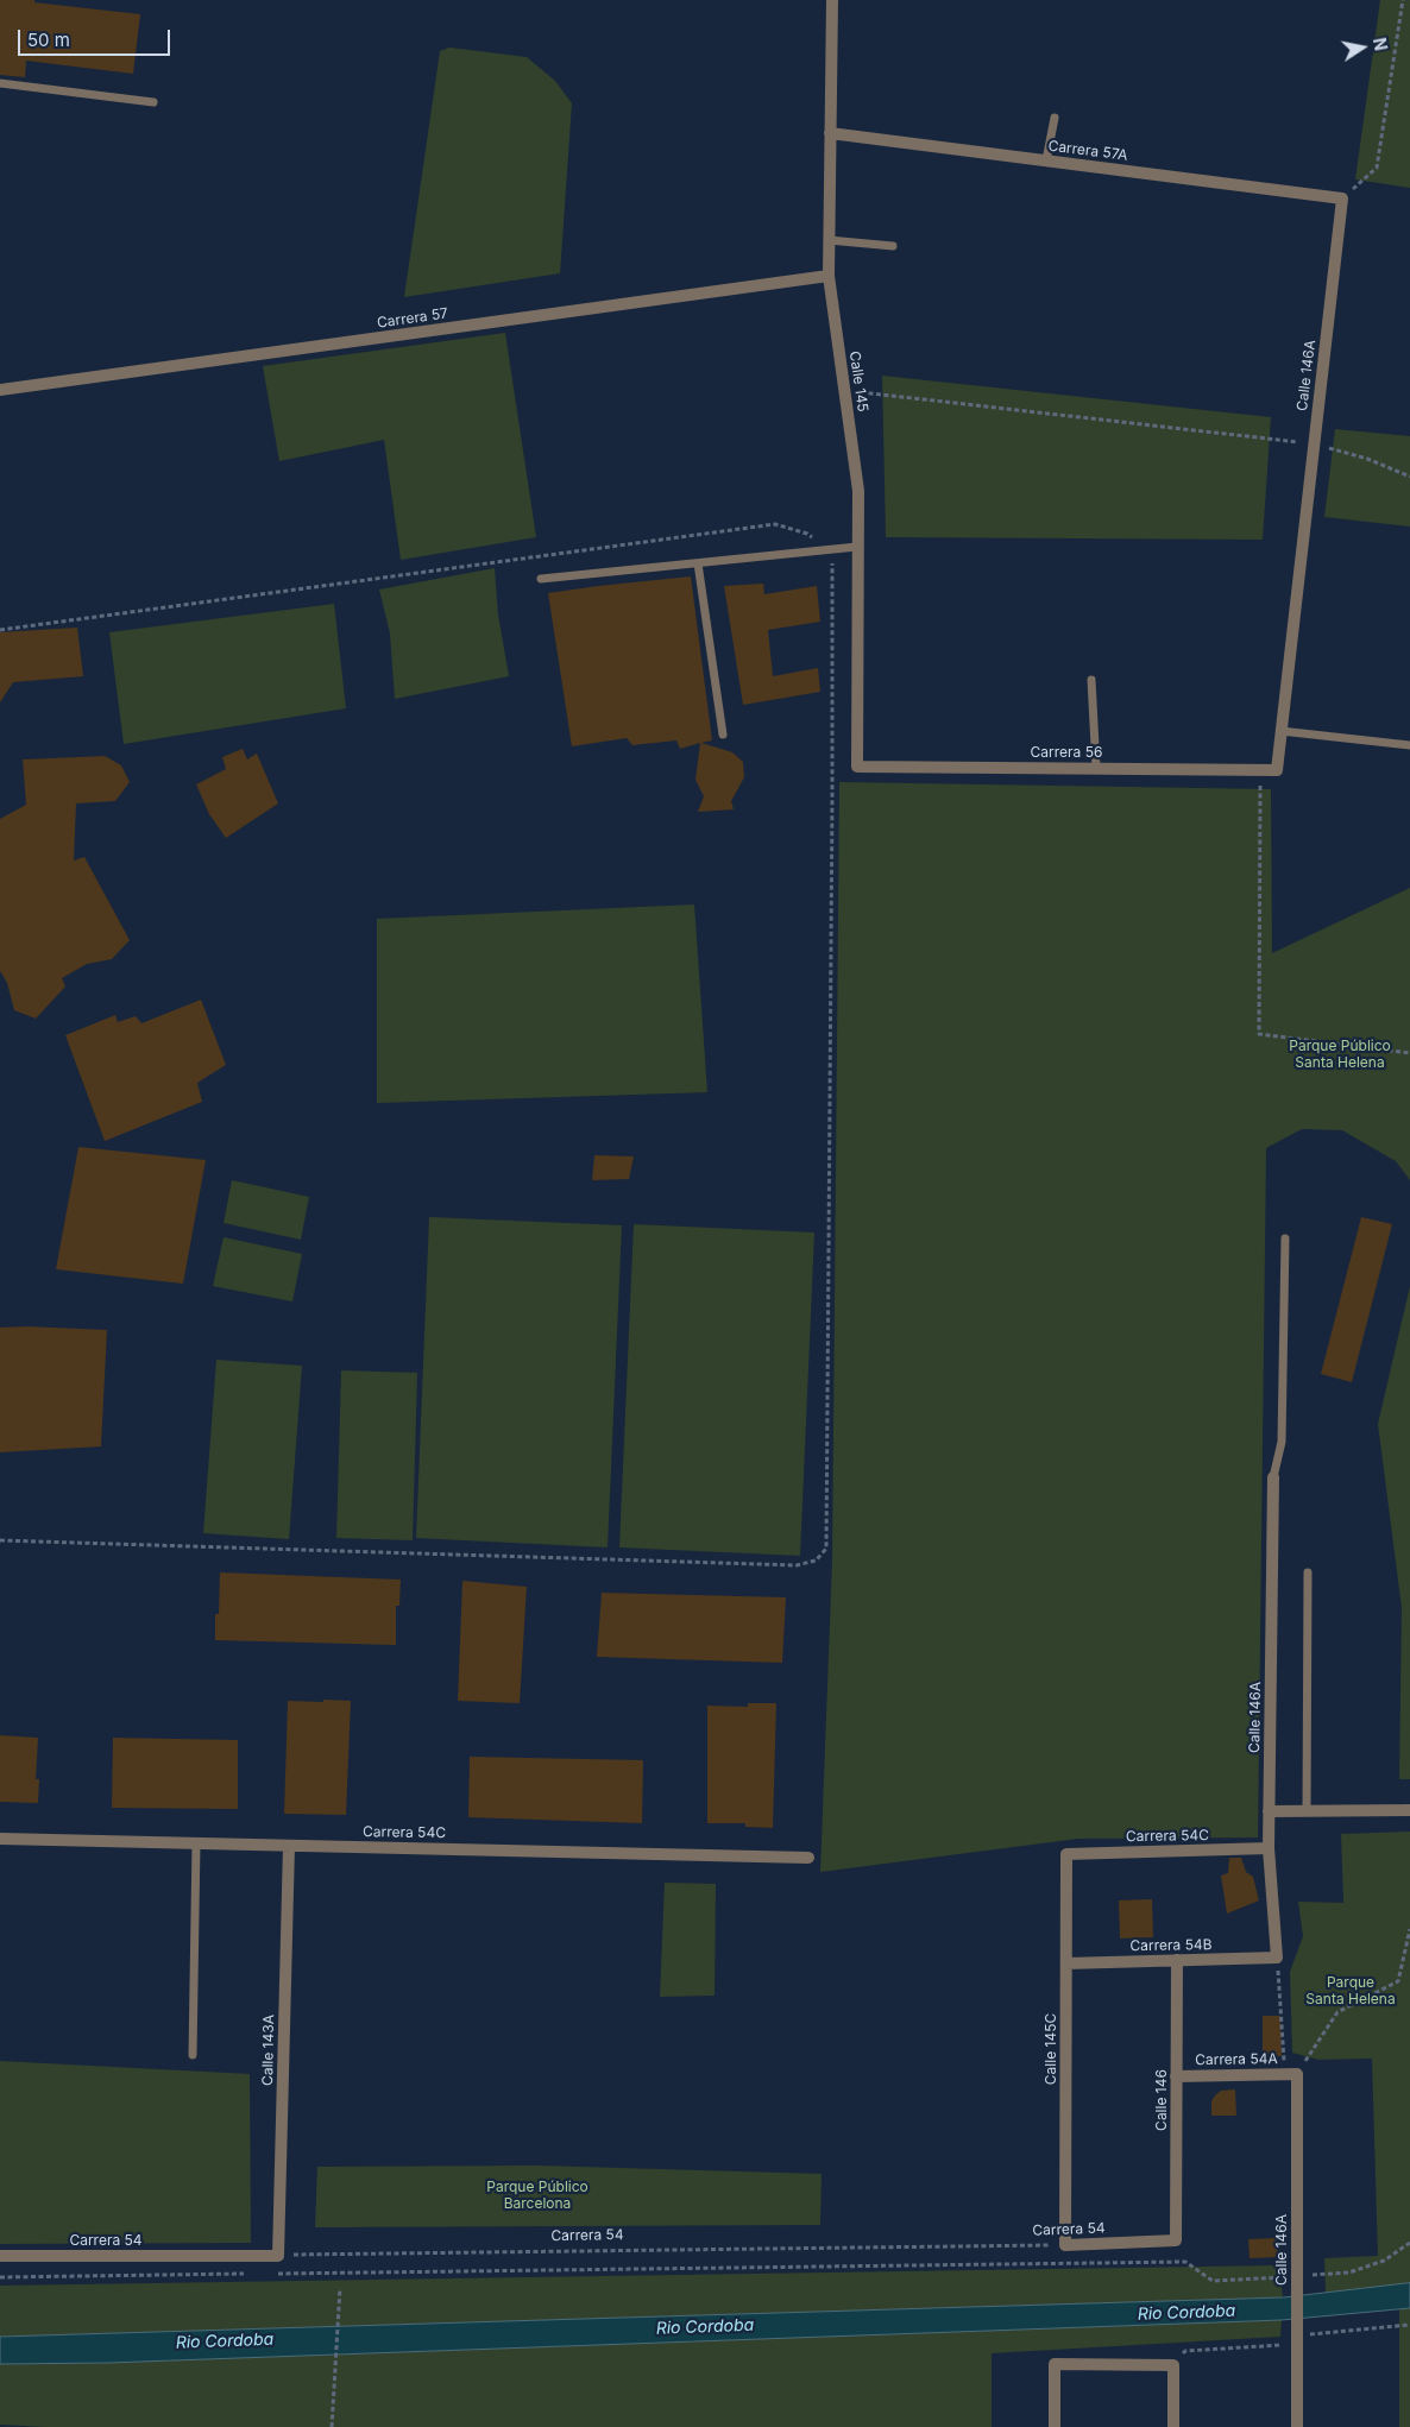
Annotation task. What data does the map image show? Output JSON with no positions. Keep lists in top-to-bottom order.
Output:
{
  "streets": {
    "street": [
      "Carrera 57A",
      "Carrera 57",
      "Calle 146A",
      "Calle 145",
      "Carrera 56",
      "Carrera 54C",
      "Carrera 54B",
      "Calle 145C",
      "Calle 143A",
      "Carrera 54A",
      "Calle 146",
      "Carrera 54"
    ]
  },
  "crossings": [
    ["Carrera 57A", "Calle 146A"],
    ["Carrera 57A", "Calle 145"],
    ["Carrera 57", "Calle 145"],
    ["Calle 146A", "Carrera 56"],
    ["Calle 146A", "Carrera 54C"],
    ["Calle 146A", "Carrera 54B"],
    ["Calle 146A", "Carrera 54A"],
    ["Calle 145", "Carrera 56"],
    ["Carrera 54C", "Calle 145C"],
    ["Carrera 54C", "Calle 143A"],
    ["Carrera 54B", "Calle 145C"],
    ["Carrera 54B", "Calle 146"],
    ["Calle 145C", "Carrera 54"],
    ["Calle 143A", "Carrera 54"],
    ["Carrera 54A", "Calle 146"],
    ["Calle 146", "Carrera 54"]
  ],
  "water": ["Rio Cordoba"],
  "parks": ["Parque Público Santa Helena", "Parque Santa Helena", "Parque Público Barcelona"],
  "scale_bar": "50 m",
  "north": "right"
}
